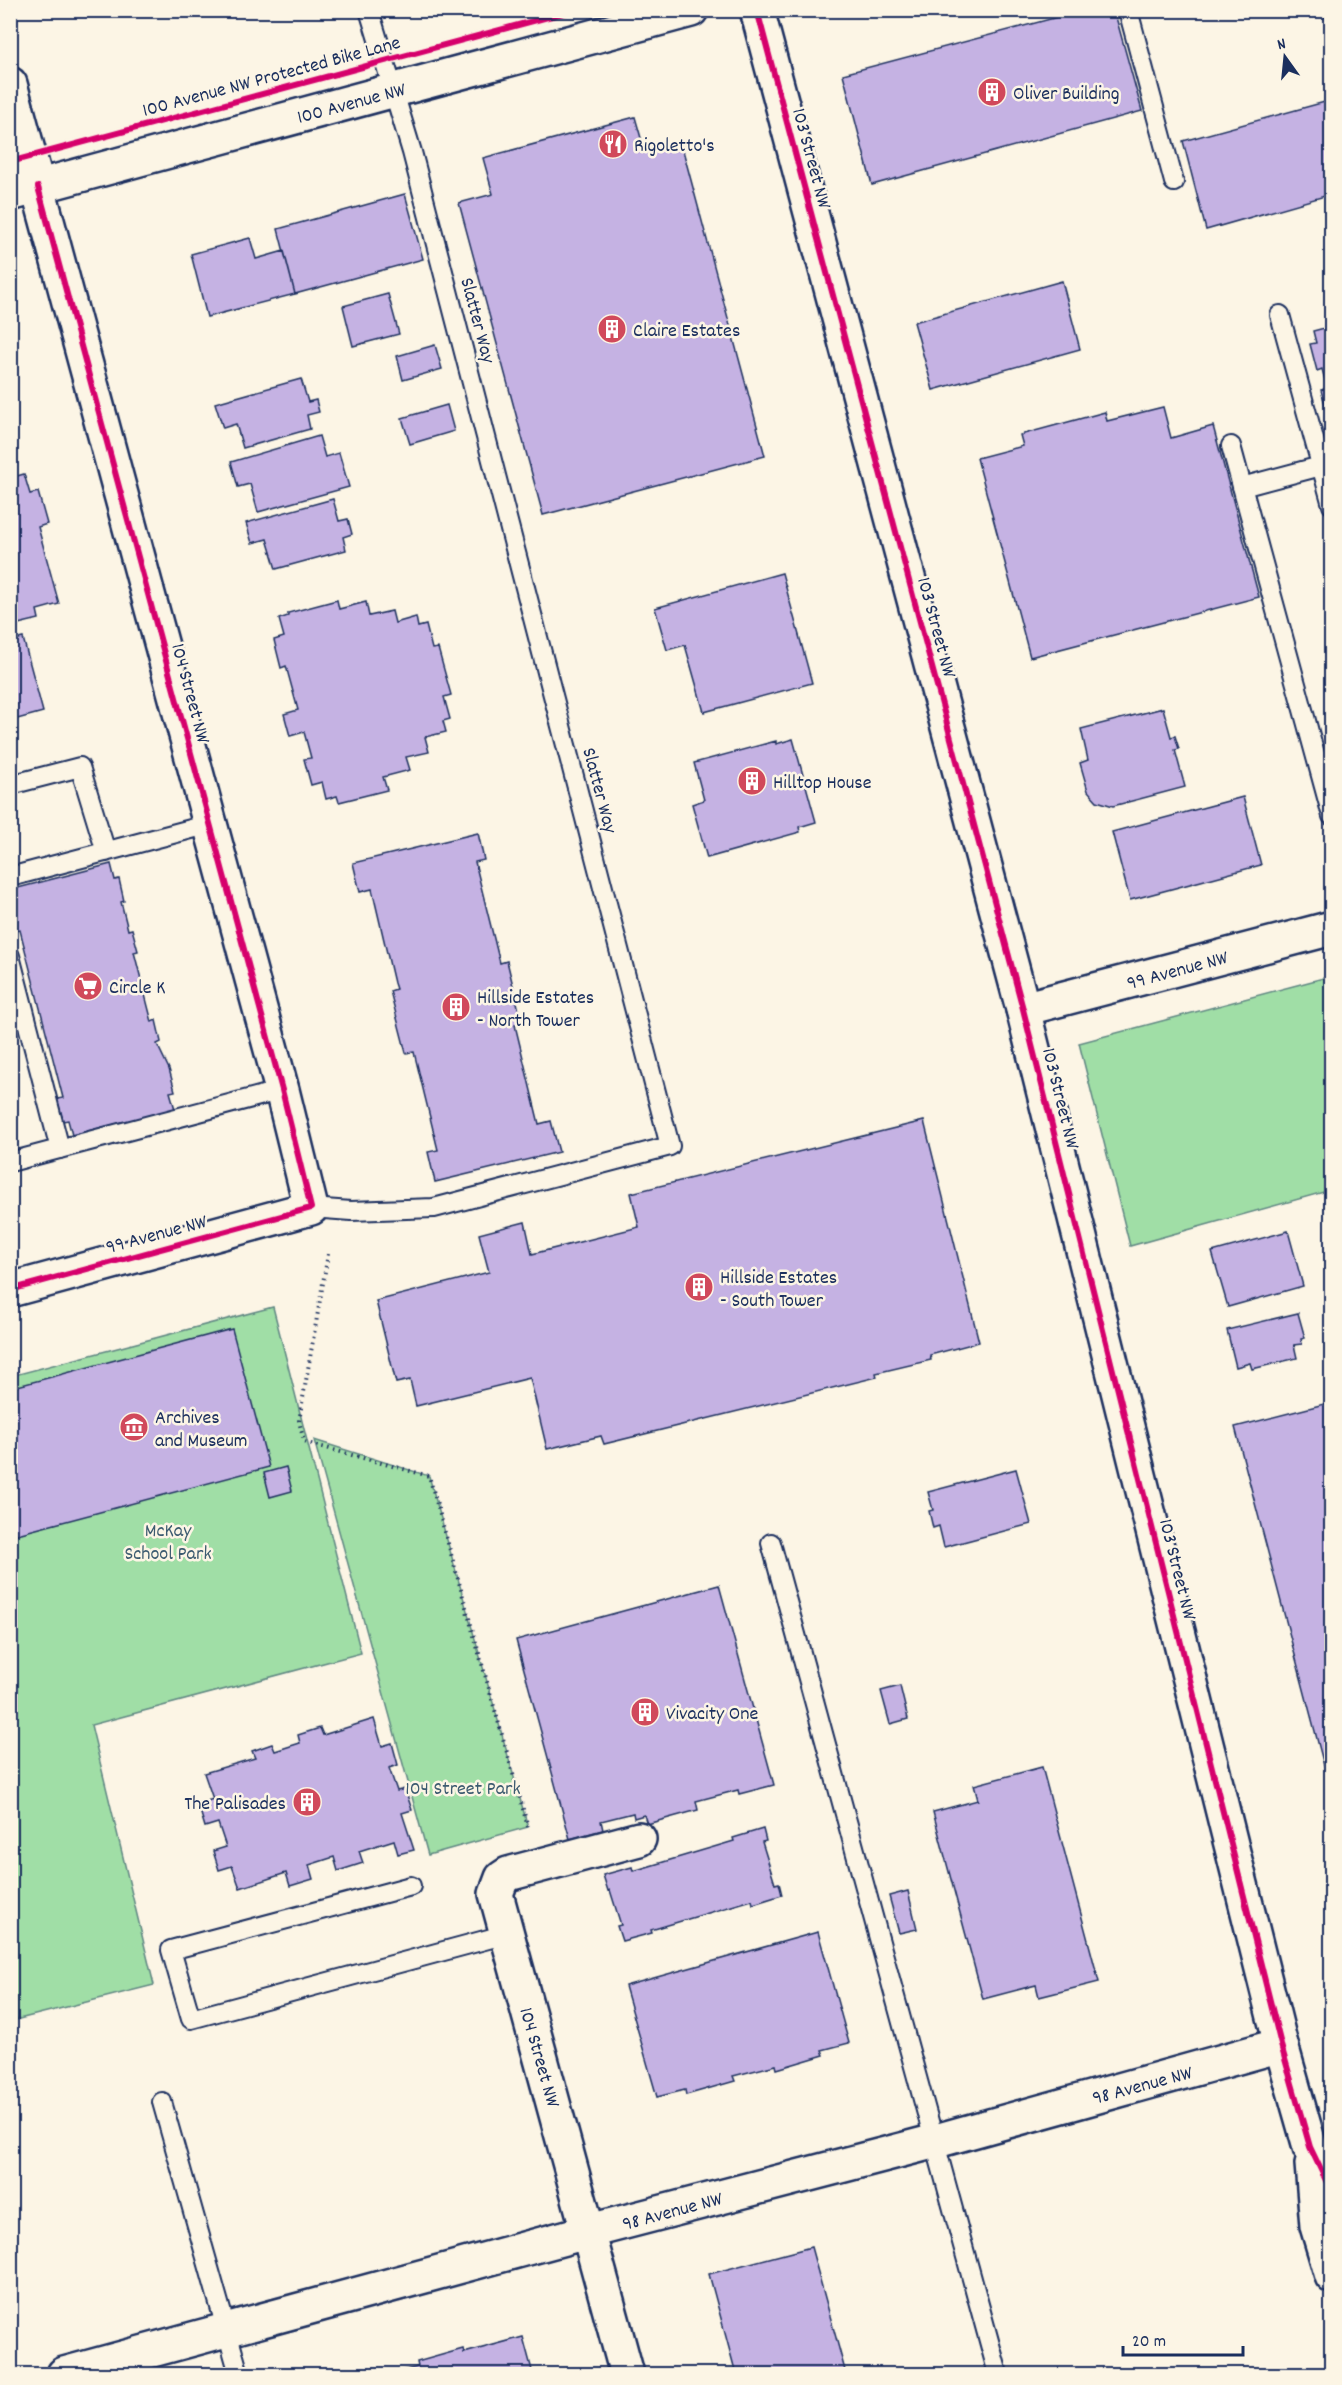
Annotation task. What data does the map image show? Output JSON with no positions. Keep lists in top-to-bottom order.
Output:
{
  "streets": {
    "street": [
      "100 Avenue NW",
      "103 Street NW",
      "104 Street NW",
      "99 Avenue NW",
      "98 Avenue NW"
    ],
    "lane": ["Slatter Way"],
    "cycle path": ["100 Avenue NW Protected Bike Lane"]
  },
  "crossings": [
    ["100 Avenue NW", "Slatter Way"],
    ["100 Avenue NW", "104 Street NW"],
    ["103 Street NW", "99 Avenue NW"],
    ["103 Street NW", "98 Avenue NW"],
    ["Slatter Way", "104 Street NW"],
    ["Slatter Way", "99 Avenue NW"],
    ["104 Street NW", "99 Avenue NW"],
    ["104 Street NW", "98 Avenue NW"]
  ],
  "parks": ["McKay School Park", "104 Street Park"],
  "places": {
    "building": [
      "Oliver Building",
      "Claire Estates",
      "Hilltop House",
      "Hillside Estates - North Tower",
      "Hillside Estates - South Tower",
      "Vivacity One",
      "The Palisades"
    ],
    "restaurant": ["Rigoletto's"],
    "supermarket": ["Circle K"],
    "museum": ["Archives and Museum"]
  },
  "scale_bar": "20 m",
  "north": "top"
}
